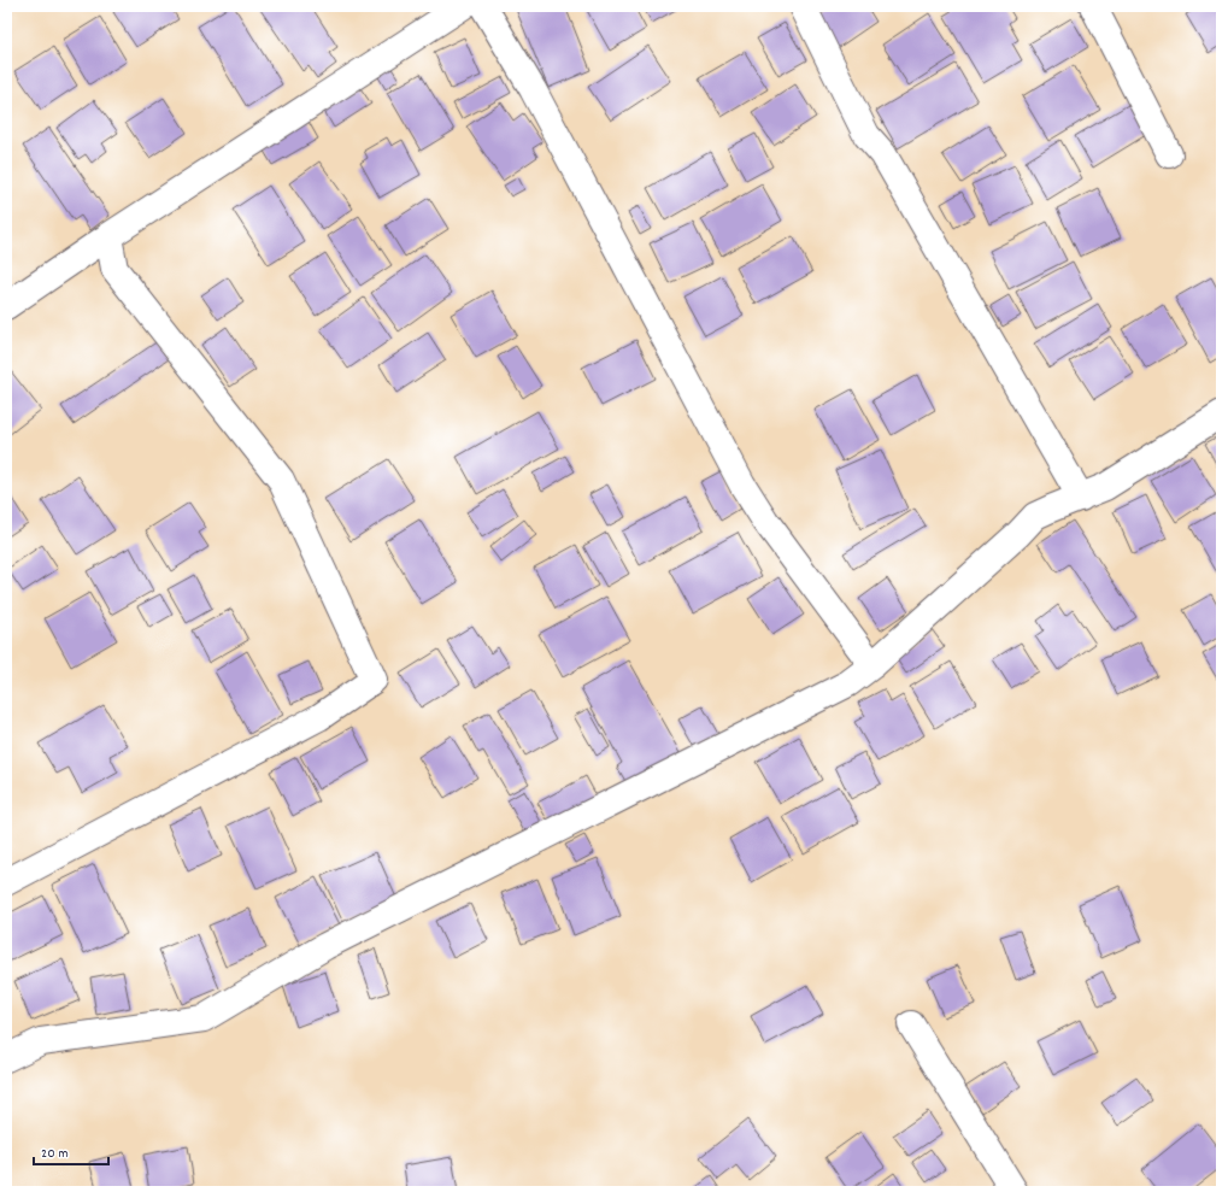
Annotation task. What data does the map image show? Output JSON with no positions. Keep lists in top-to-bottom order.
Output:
{
  "scale_bar": "20 m"
}
